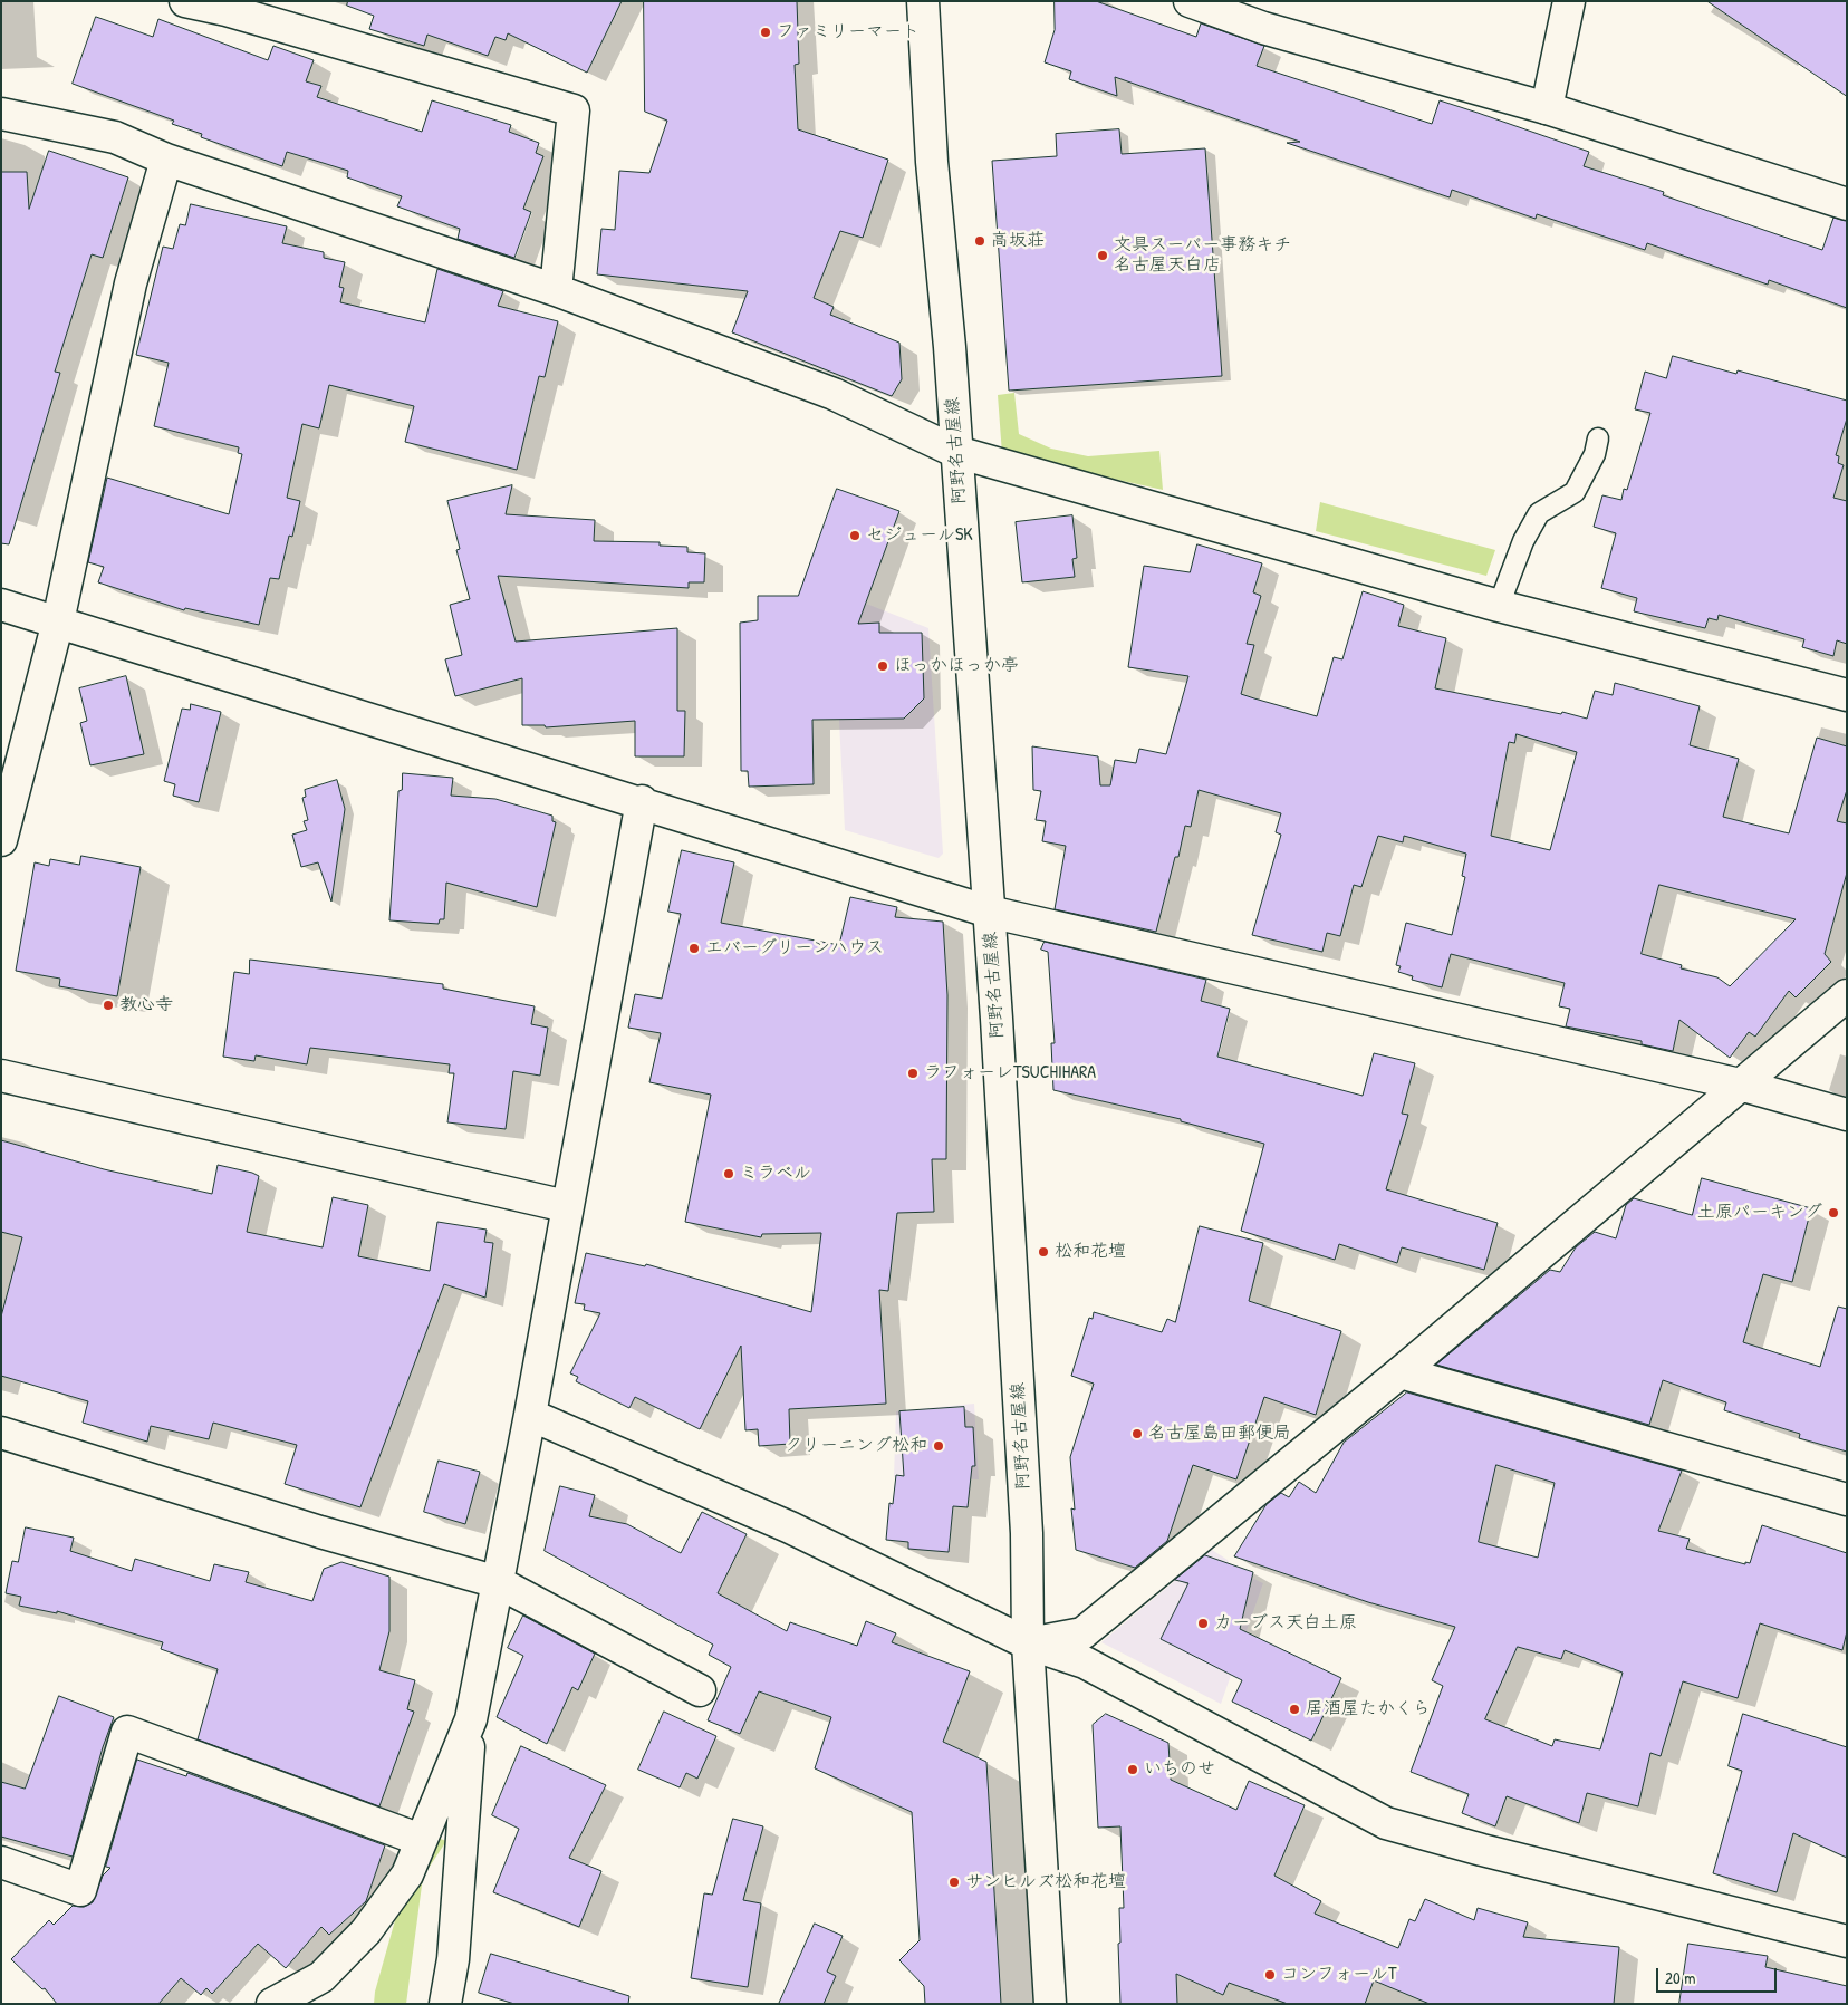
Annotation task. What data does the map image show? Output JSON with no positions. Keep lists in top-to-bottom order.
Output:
{
  "streets": {
    "street": ["阿野名古屋線"]
  },
  "places": [
    "ファミリーマート",
    "高坂荘",
    "文具スーパー事務キチ 名古屋天白店",
    "セジュールSK",
    "ほっかほっか亭",
    "エバーグリーンハウス",
    "教心寺",
    "ラフォーレTSUCHIHARA",
    "ミラベル",
    "土原パーキング",
    "松和花壇",
    "名古屋島田郵便局",
    "クリーニング松和",
    "カーブス天白土原",
    "居酒屋たかくら",
    "いちのせ",
    "サンヒルズ松和花壇",
    "コンフォールT"
  ],
  "scale_bar": "20 m"
}
